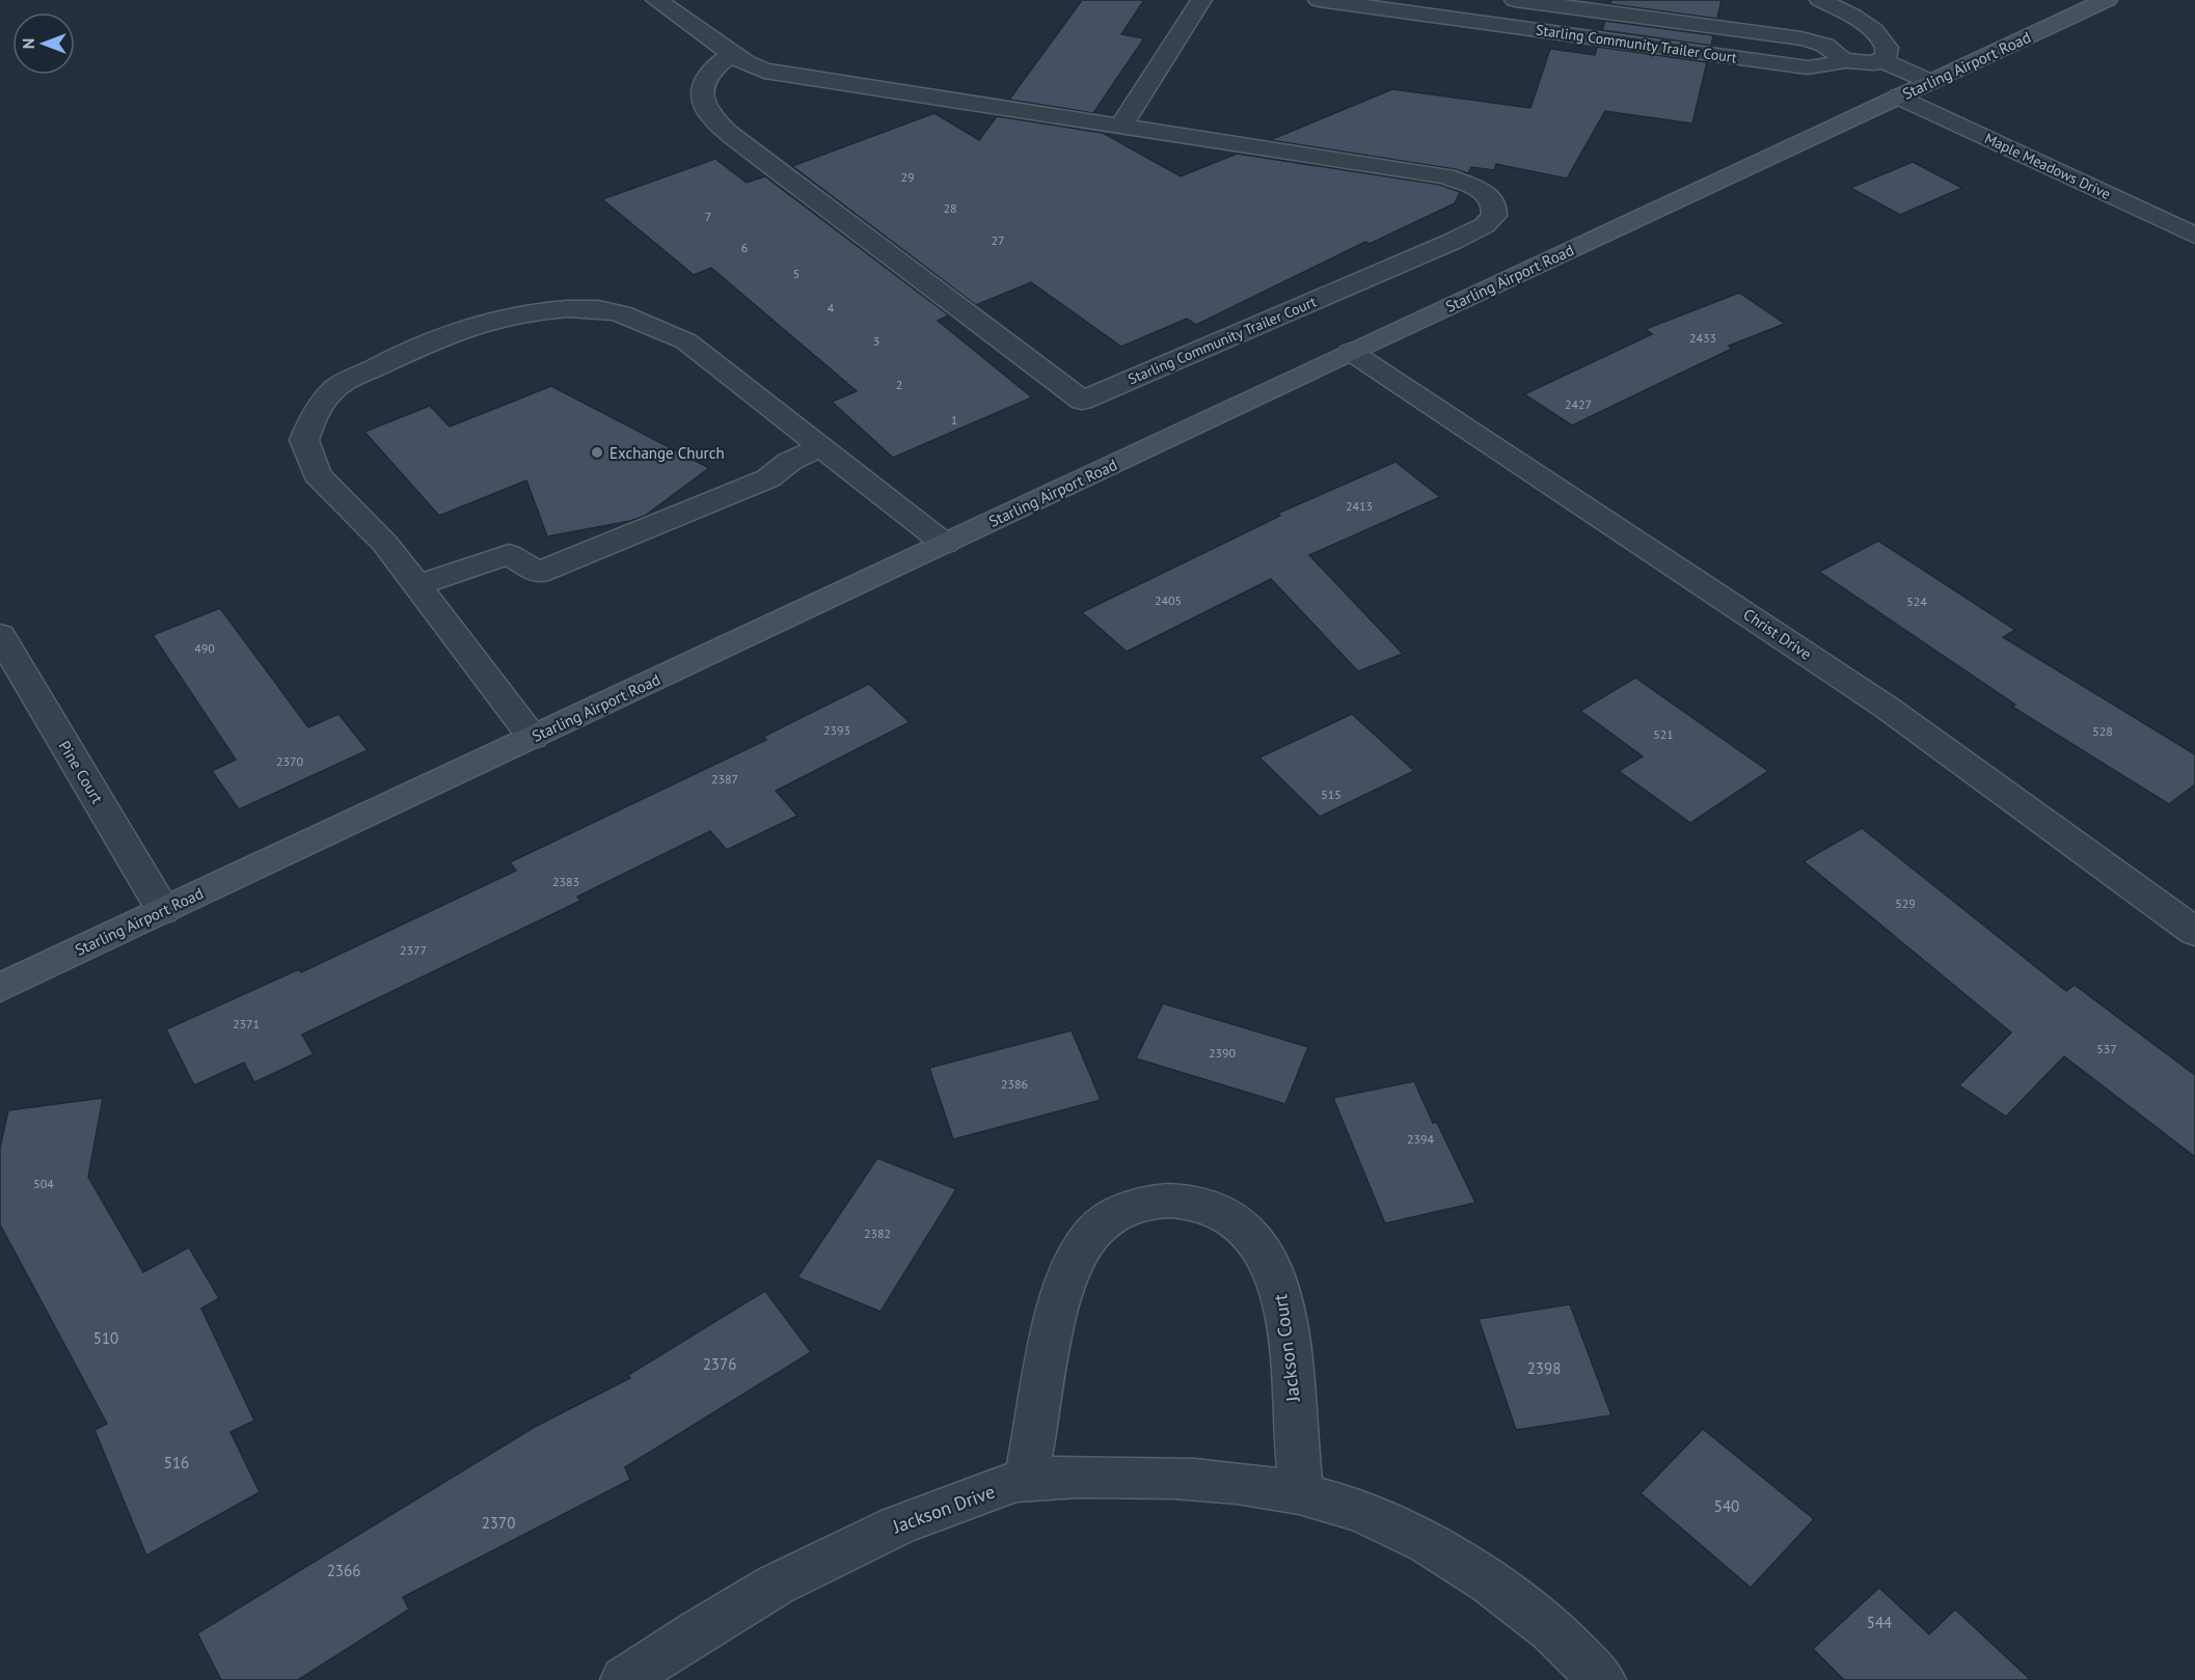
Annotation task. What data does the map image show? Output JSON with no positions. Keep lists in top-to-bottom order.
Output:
{
  "streets": {
    "street": [
      "Starling Community Trailer Court",
      "Starling Airport Road",
      "Maple Meadows Drive",
      "Christ Drive",
      "Pine Court",
      "Jackson Court",
      "Jackson Drive"
    ]
  },
  "crossings": [
    ["Starling Community Trailer Court", "Starling Airport Road"],
    ["Starling Airport Road", "Maple Meadows Drive"],
    ["Starling Airport Road", "Christ Drive"],
    ["Starling Airport Road", "Pine Court"],
    ["Jackson Court", "Jackson Drive"]
  ],
  "places": ["Exchange Church"],
  "house_numbers": [
    "29",
    "28",
    "7",
    "27",
    "6",
    "5",
    "4",
    "2433",
    "3",
    "2",
    "2427",
    "1",
    "2413",
    "2405",
    "524",
    "490",
    "2393",
    "528",
    "521",
    "2370",
    "2387",
    "515",
    "2383",
    "529",
    "2377",
    "2371",
    "537",
    "2390",
    "2386",
    "2394",
    "504",
    "2382",
    "510",
    "2376",
    "2398",
    "516",
    "540",
    "2370",
    "2366",
    "544"
  ],
  "north": "left"
}
